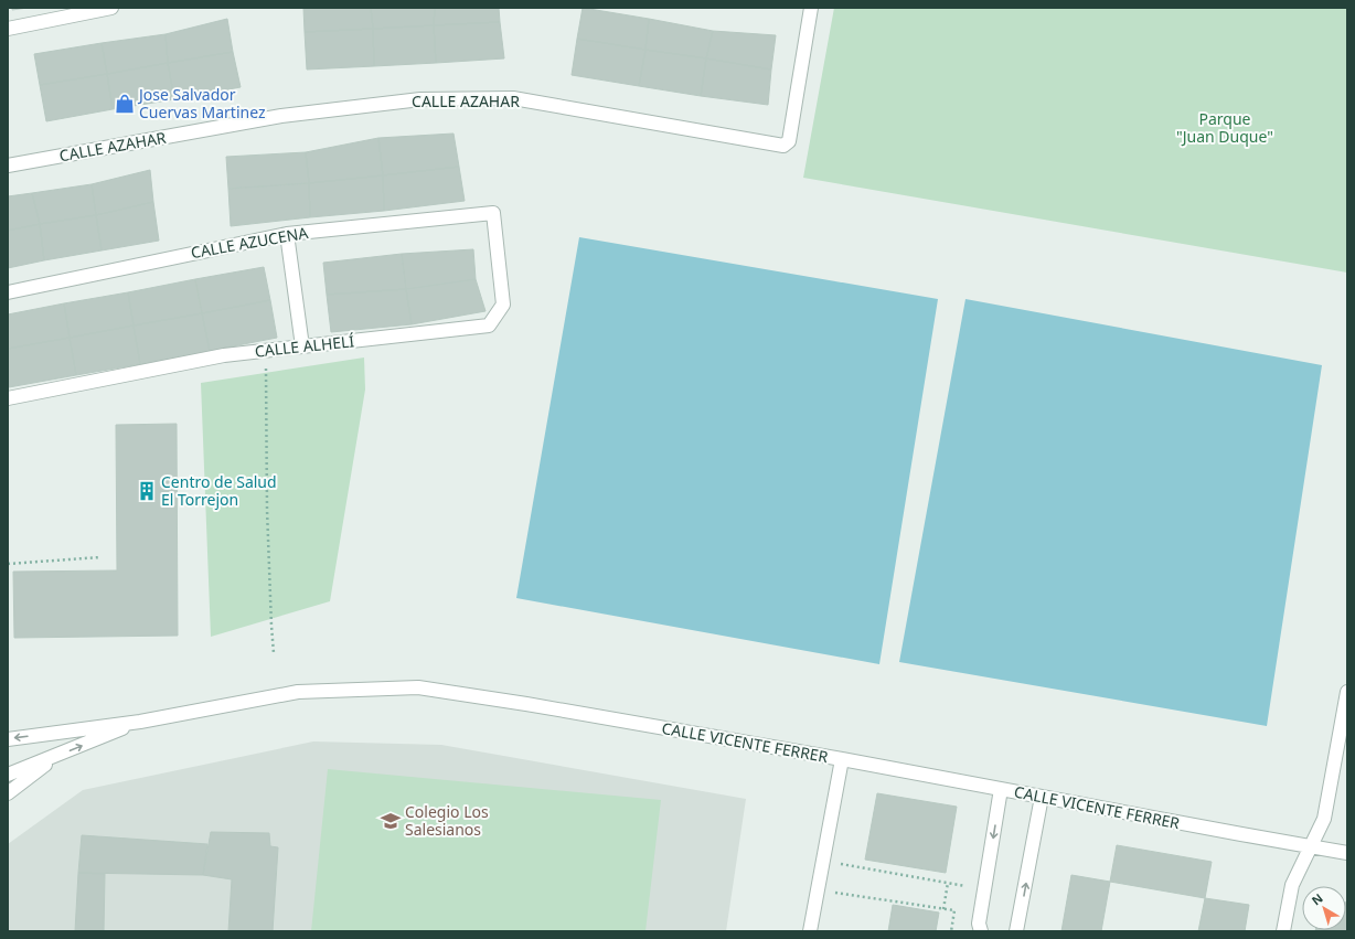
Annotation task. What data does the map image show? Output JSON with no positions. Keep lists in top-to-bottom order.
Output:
{
  "streets": {
    "street": [
      "CALLE AZAHAR",
      "CALLE AZUCENA",
      "CALLE ALHELÍ",
      "CALLE VICENTE FERRER"
    ]
  },
  "crossings": [
    ["CALLE AZUCENA", "CALLE ALHELÍ"]
  ],
  "parks": ["Parque \"Juan Duque\""],
  "places": {
    "shop": ["Jose Salvador Cuervas Martinez"],
    "building": ["Centro de Salud El Torrejon"],
    "school or university": ["Colegio Los Salesianos"]
  },
  "north": "top left"
}
